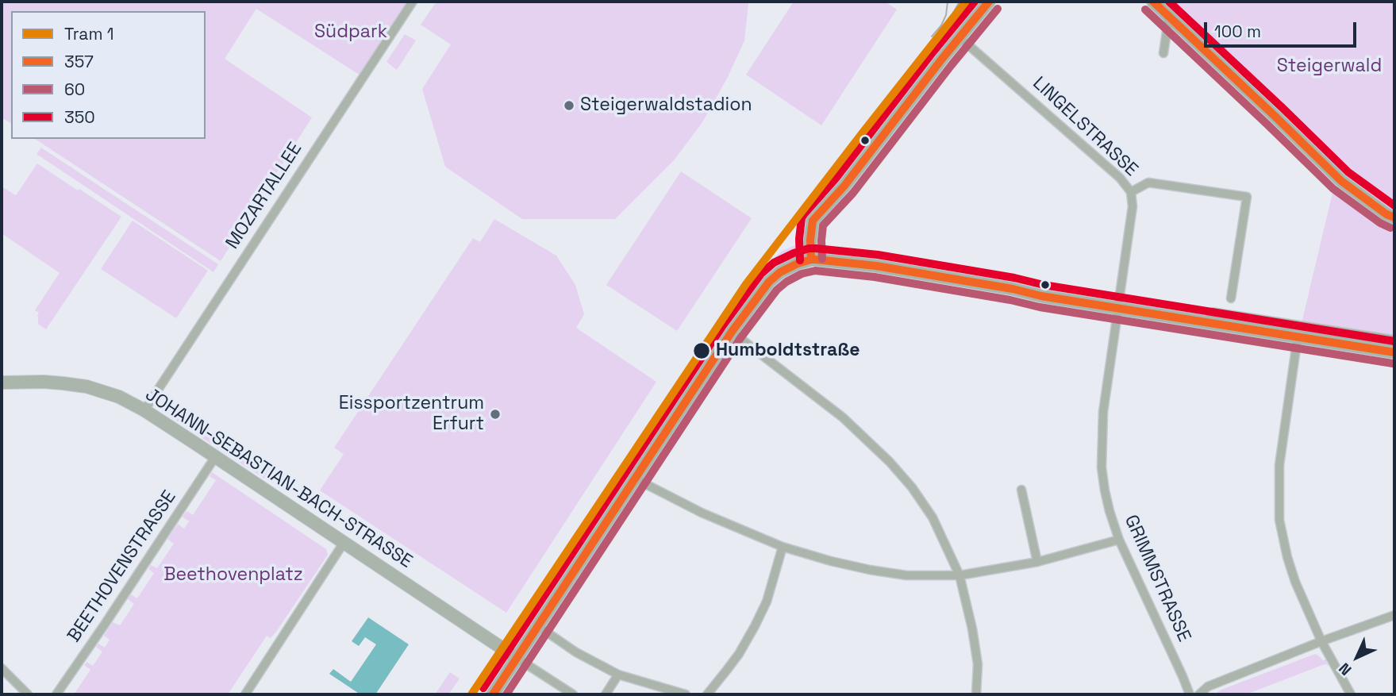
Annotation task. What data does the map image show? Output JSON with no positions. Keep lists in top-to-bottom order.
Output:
{
  "streets": {
    "main road": ["JOHANN-SEBASTIAN-BACH-STRASSE"],
    "street": [
      "LINGELSTRASSE",
      "MOZARTALLEE",
      "BEETHOVENSTRASSE",
      "GRIMMSTRASSE"
    ]
  },
  "crossings": [
    ["LINGELSTRASSE", "GRIMMSTRASSE"],
    ["MOZARTALLEE", "JOHANN-SEBASTIAN-BACH-STRASSE"],
    ["JOHANN-SEBASTIAN-BACH-STRASSE", "BEETHOVENSTRASSE"]
  ],
  "parks": ["Südpark", "Steigerwald", "Beethovenplatz"],
  "places": ["Steigerwaldstadion", "Humboldtstraße", "Eissportzentrum Erfurt"],
  "lines": [
    "tram line 1",
    "transit line 357",
    "transit line 350",
    "transit line 60"
  ],
  "legend": [
    "Tram 1",
    "357",
    "60",
    "350"
  ],
  "scale_bar": "100 m",
  "north": "bottom left"
}
